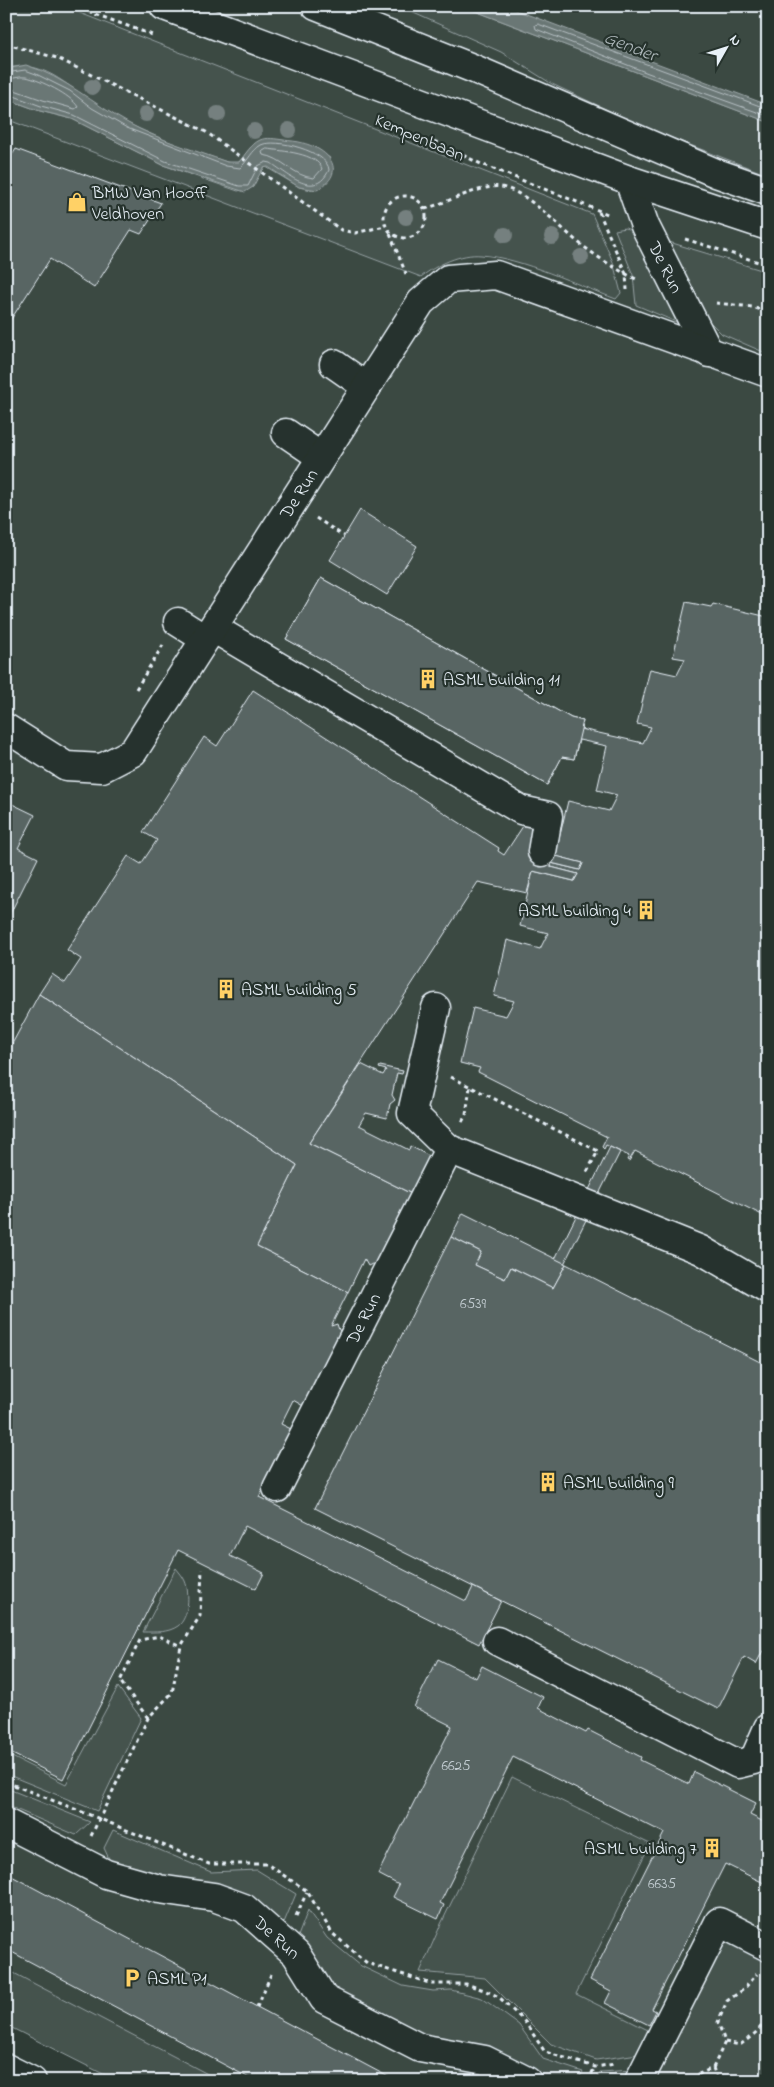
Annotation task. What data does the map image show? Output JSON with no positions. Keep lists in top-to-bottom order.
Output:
{
  "streets": {
    "main road": ["Kempenbaan", "De Run"]
  },
  "crossings": [
    ["Kempenbaan", "De Run"]
  ],
  "water": ["Gender"],
  "places": {
    "shop": ["BMW Van Hooff Veldhoven"],
    "building": [
      "ASML building 11",
      "ASML building 4",
      "ASML building 5",
      "ASML building 9",
      "ASML building 7"
    ],
    "parking": ["ASML P1"]
  },
  "house_numbers": ["6539", "6625", "6635"],
  "north": "top right"
}
